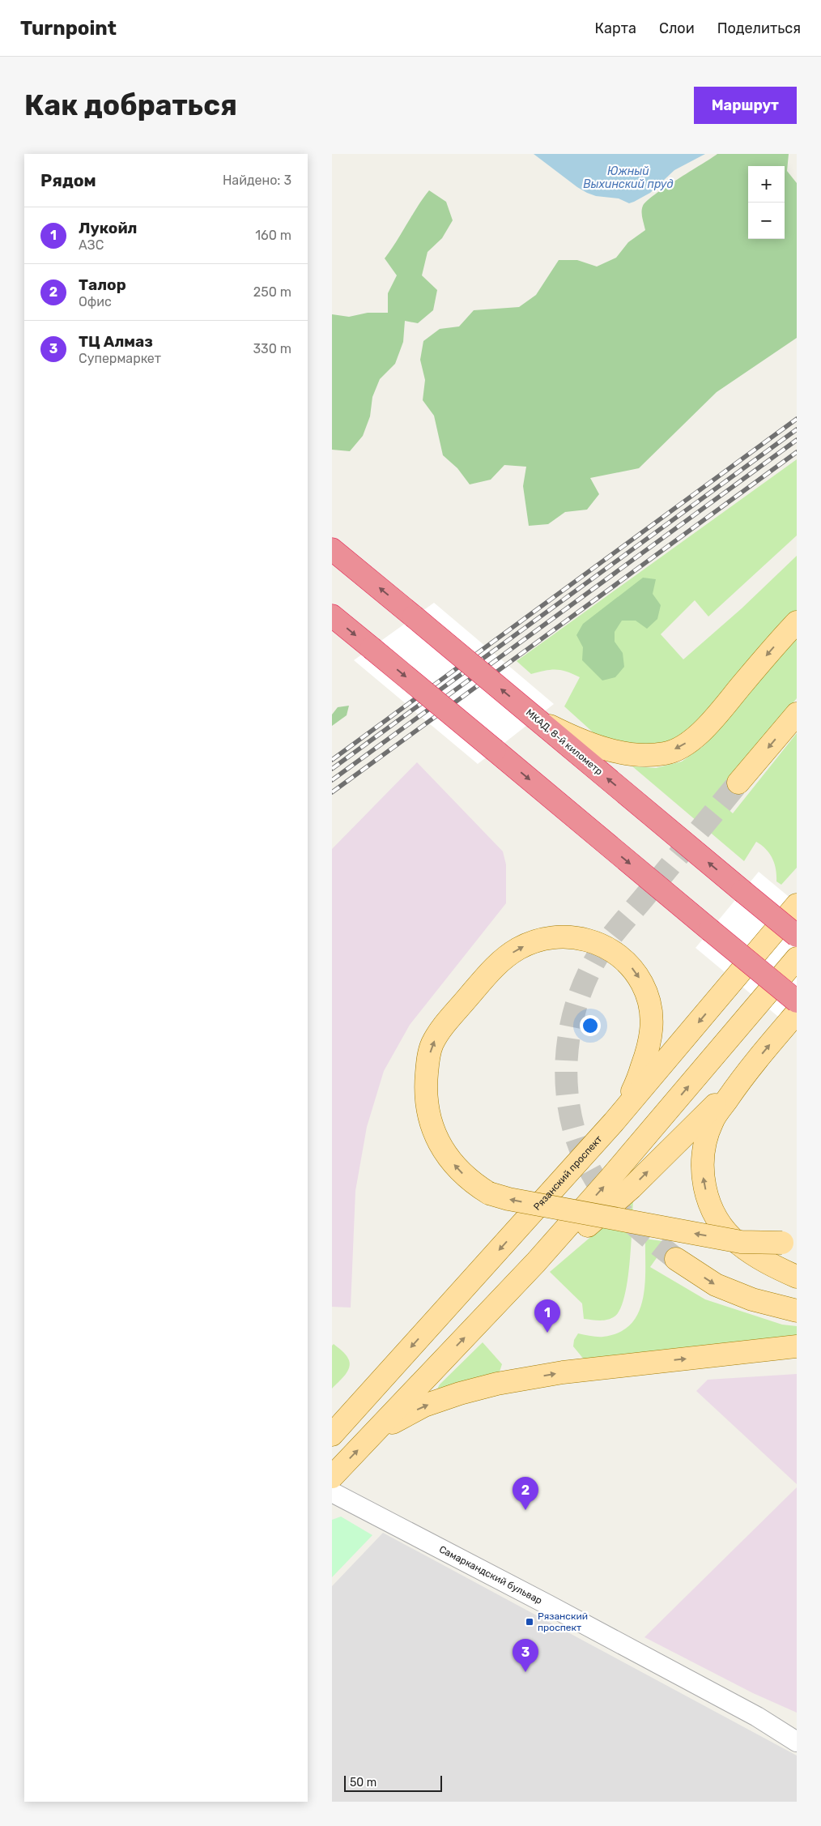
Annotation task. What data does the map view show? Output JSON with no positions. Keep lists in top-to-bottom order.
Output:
{
  "streets": {
    "highway": ["МКАД, 8-й километр"],
    "main road": ["Рязанский проспект"],
    "street": ["Самаркандский бульвар"]
  },
  "water": ["Южный Выхинский пруд"],
  "places": {
    "transit": ["Рязанский проспект"]
  },
  "scale_bar": "50 m",
  "page": {
    "header": "Turnpoint",
    "nav": ["Карта", "Слои", "Поделиться"],
    "buttons": "Маршрут",
    "title": "Как добраться",
    "heading": ["Рядом", "Найдено: 3"],
    "map_buttons": ["+", "−"],
    "list": [
      {
        "mark": "1",
        "name": "Лукойл",
        "note": "АЗС",
        "value": "160 m"
      },
      {
        "mark": "2",
        "name": "Талор",
        "note": "Офис",
        "value": "250 m"
      },
      {
        "mark": "3",
        "name": "ТЦ Алмаз",
        "note": "Супермаркет",
        "value": "330 m"
      }
    ],
    "pins": ["1", "2", "3"],
    "scale": "50 m"
  }
}
